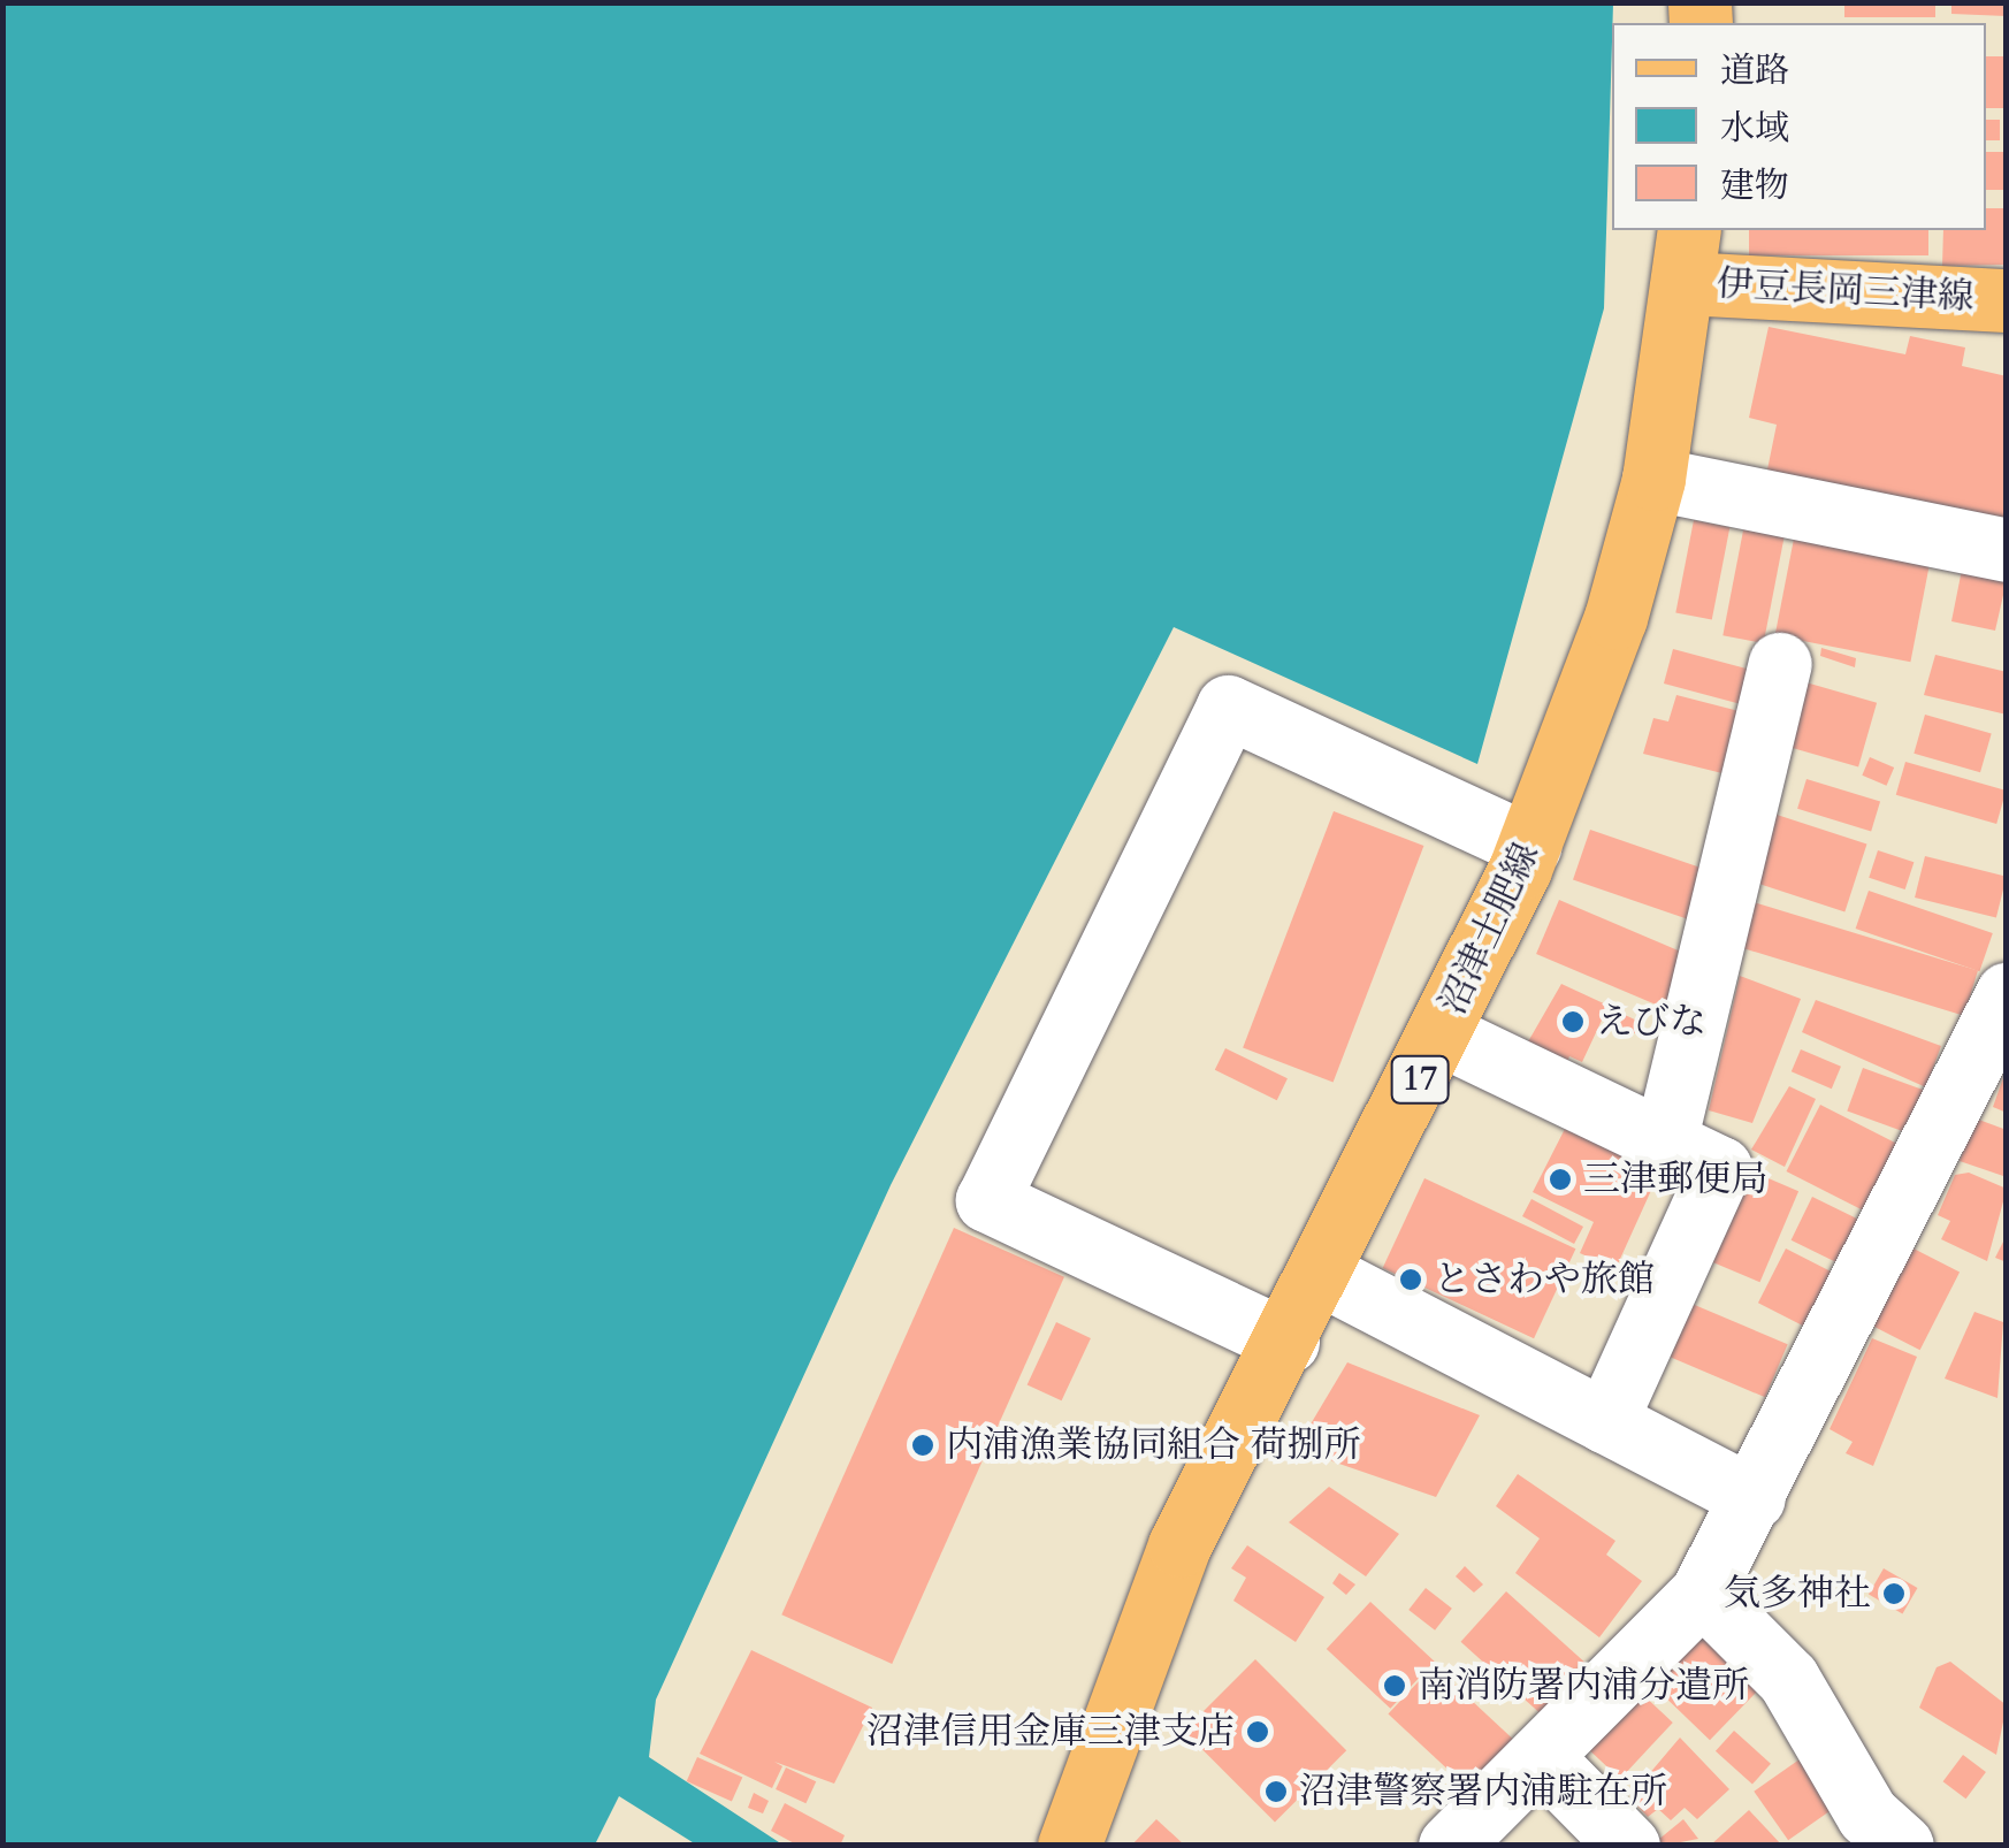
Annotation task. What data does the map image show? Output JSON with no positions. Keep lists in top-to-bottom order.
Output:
{
  "streets": {
    "main road": ["伊豆長岡三津線", "沼津土肥線", "17"]
  },
  "crossings": [
    ["伊豆長岡三津線", "沼津土肥線"]
  ],
  "places": [
    "えびな",
    "三津郵便局",
    "とさわや旅館",
    "内浦漁業協同組合 荷捌所",
    "気多神社",
    "南消防署内浦分遣所",
    "沼津信用金庫三津支店",
    "沼津警察署内浦駐在所"
  ],
  "legend": ["道路", "水域", "建物"]
}
